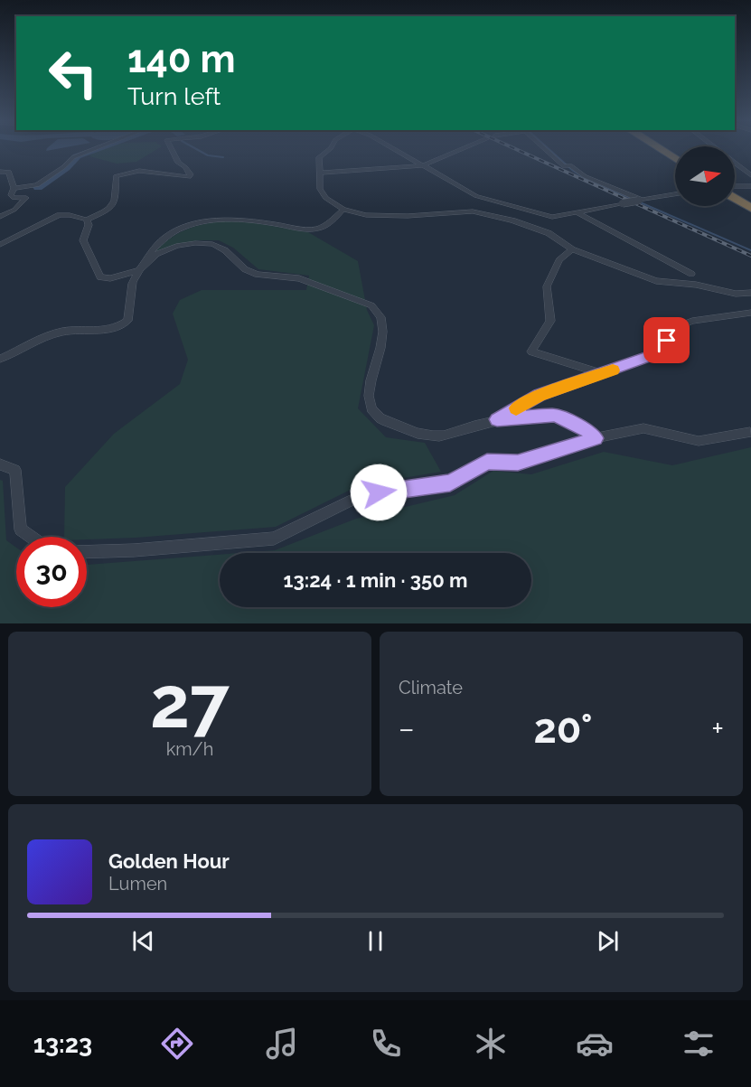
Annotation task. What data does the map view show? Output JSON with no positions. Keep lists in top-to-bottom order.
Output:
{
  "north": "right",
  "page": {
    "turn": ["140 m", "Turn left"],
    "limit": "30",
    "trip": "13:24 · 1 min · 350 m",
    "tile": [
      ["27", "km/h"],
      "Climate"
    ],
    "heat": ["−", "20°", "+"],
    "song": ["Golden Hour", "Lumen"],
    "tabs": "13:23"
  }
}
